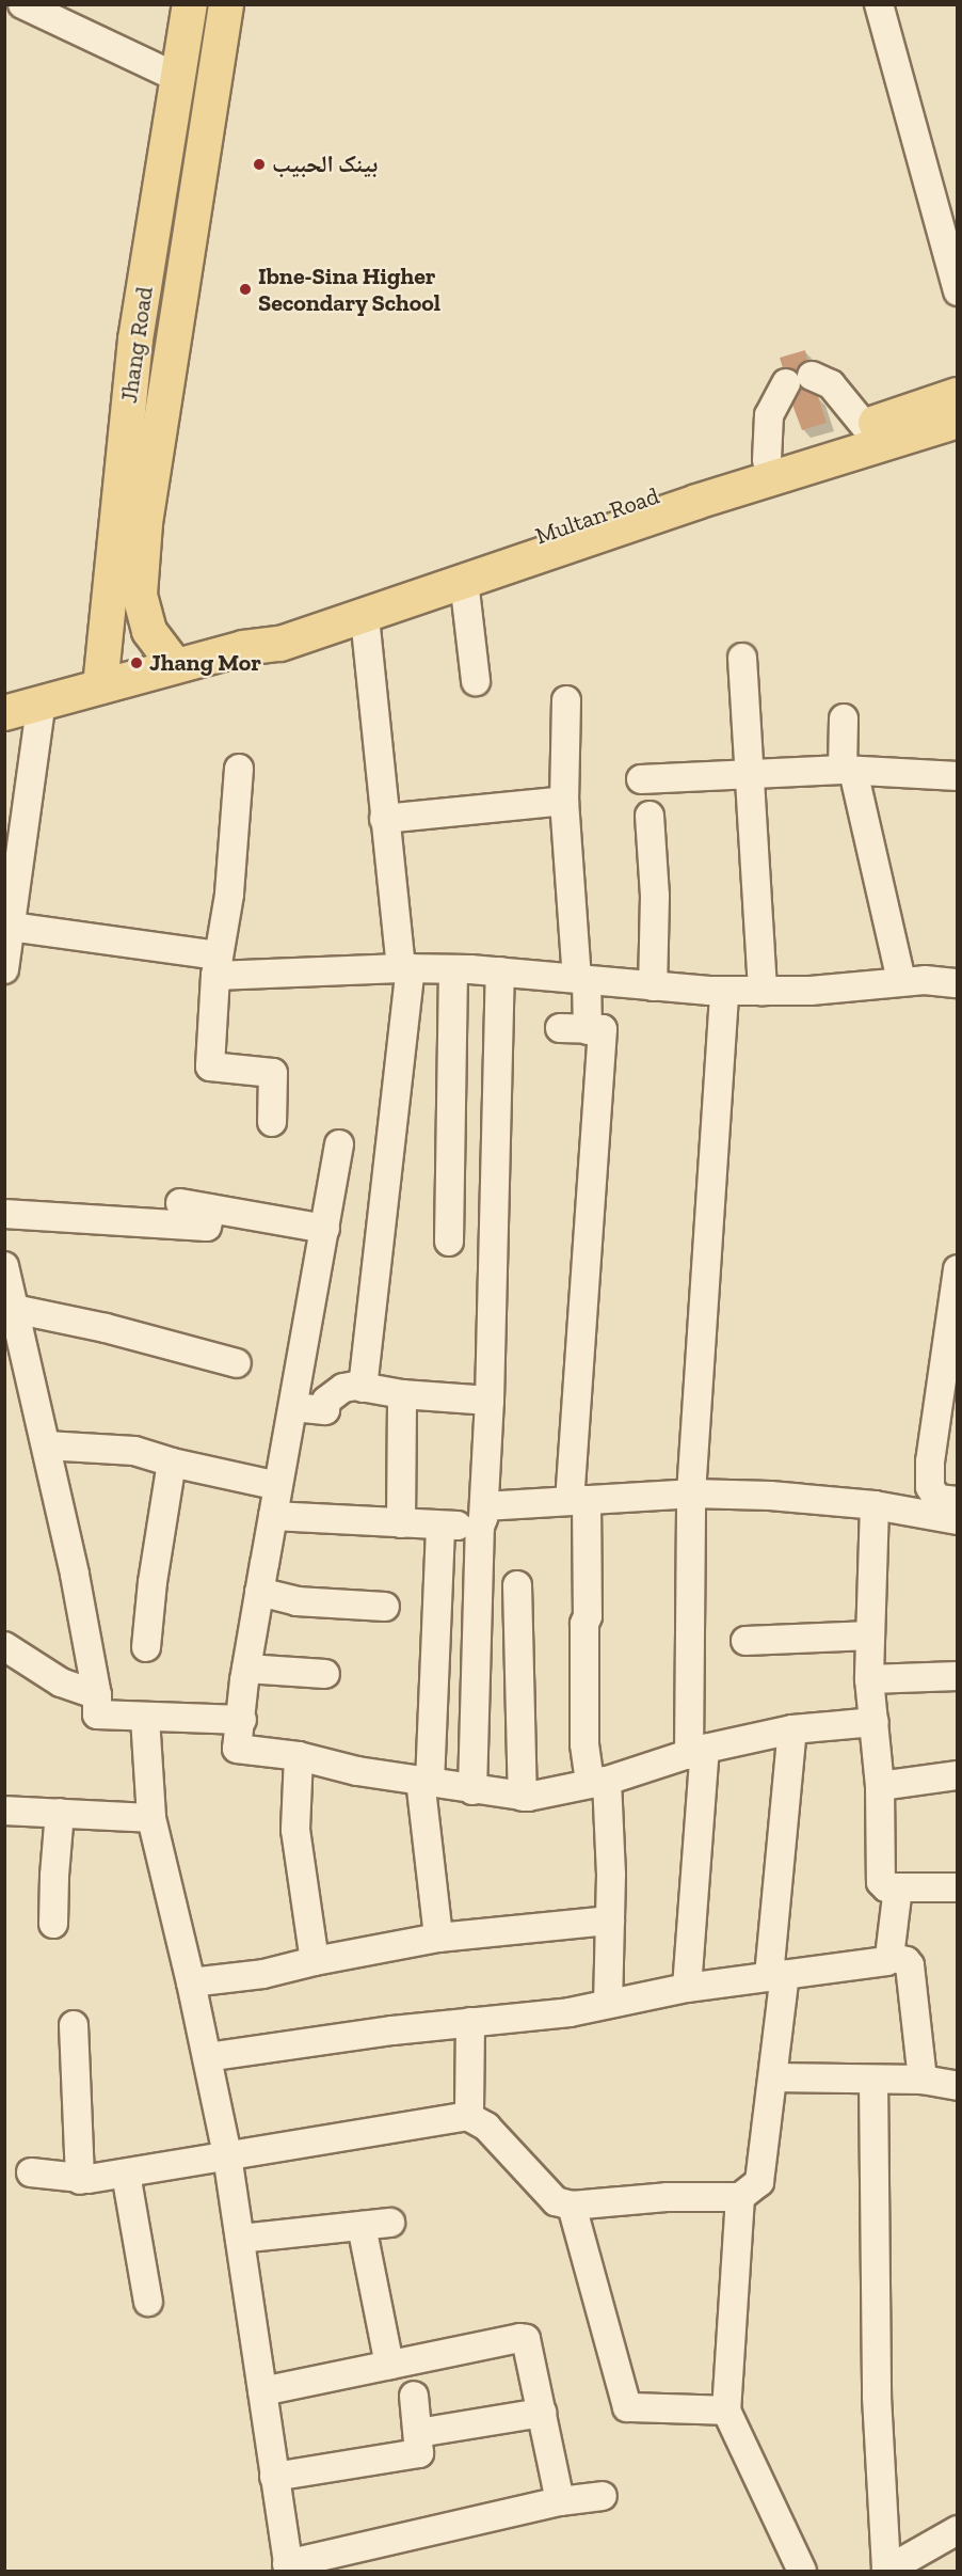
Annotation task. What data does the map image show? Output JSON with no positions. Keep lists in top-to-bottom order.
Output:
{
  "streets": {
    "main road": ["Jhang Road", "Multan Road"]
  },
  "crossings": [
    ["Jhang Road", "Multan Road"]
  ],
  "places": ["بينک الحبيب", "Ibne-Sina Higher Secondary School", "Jhang Mor"]
}
